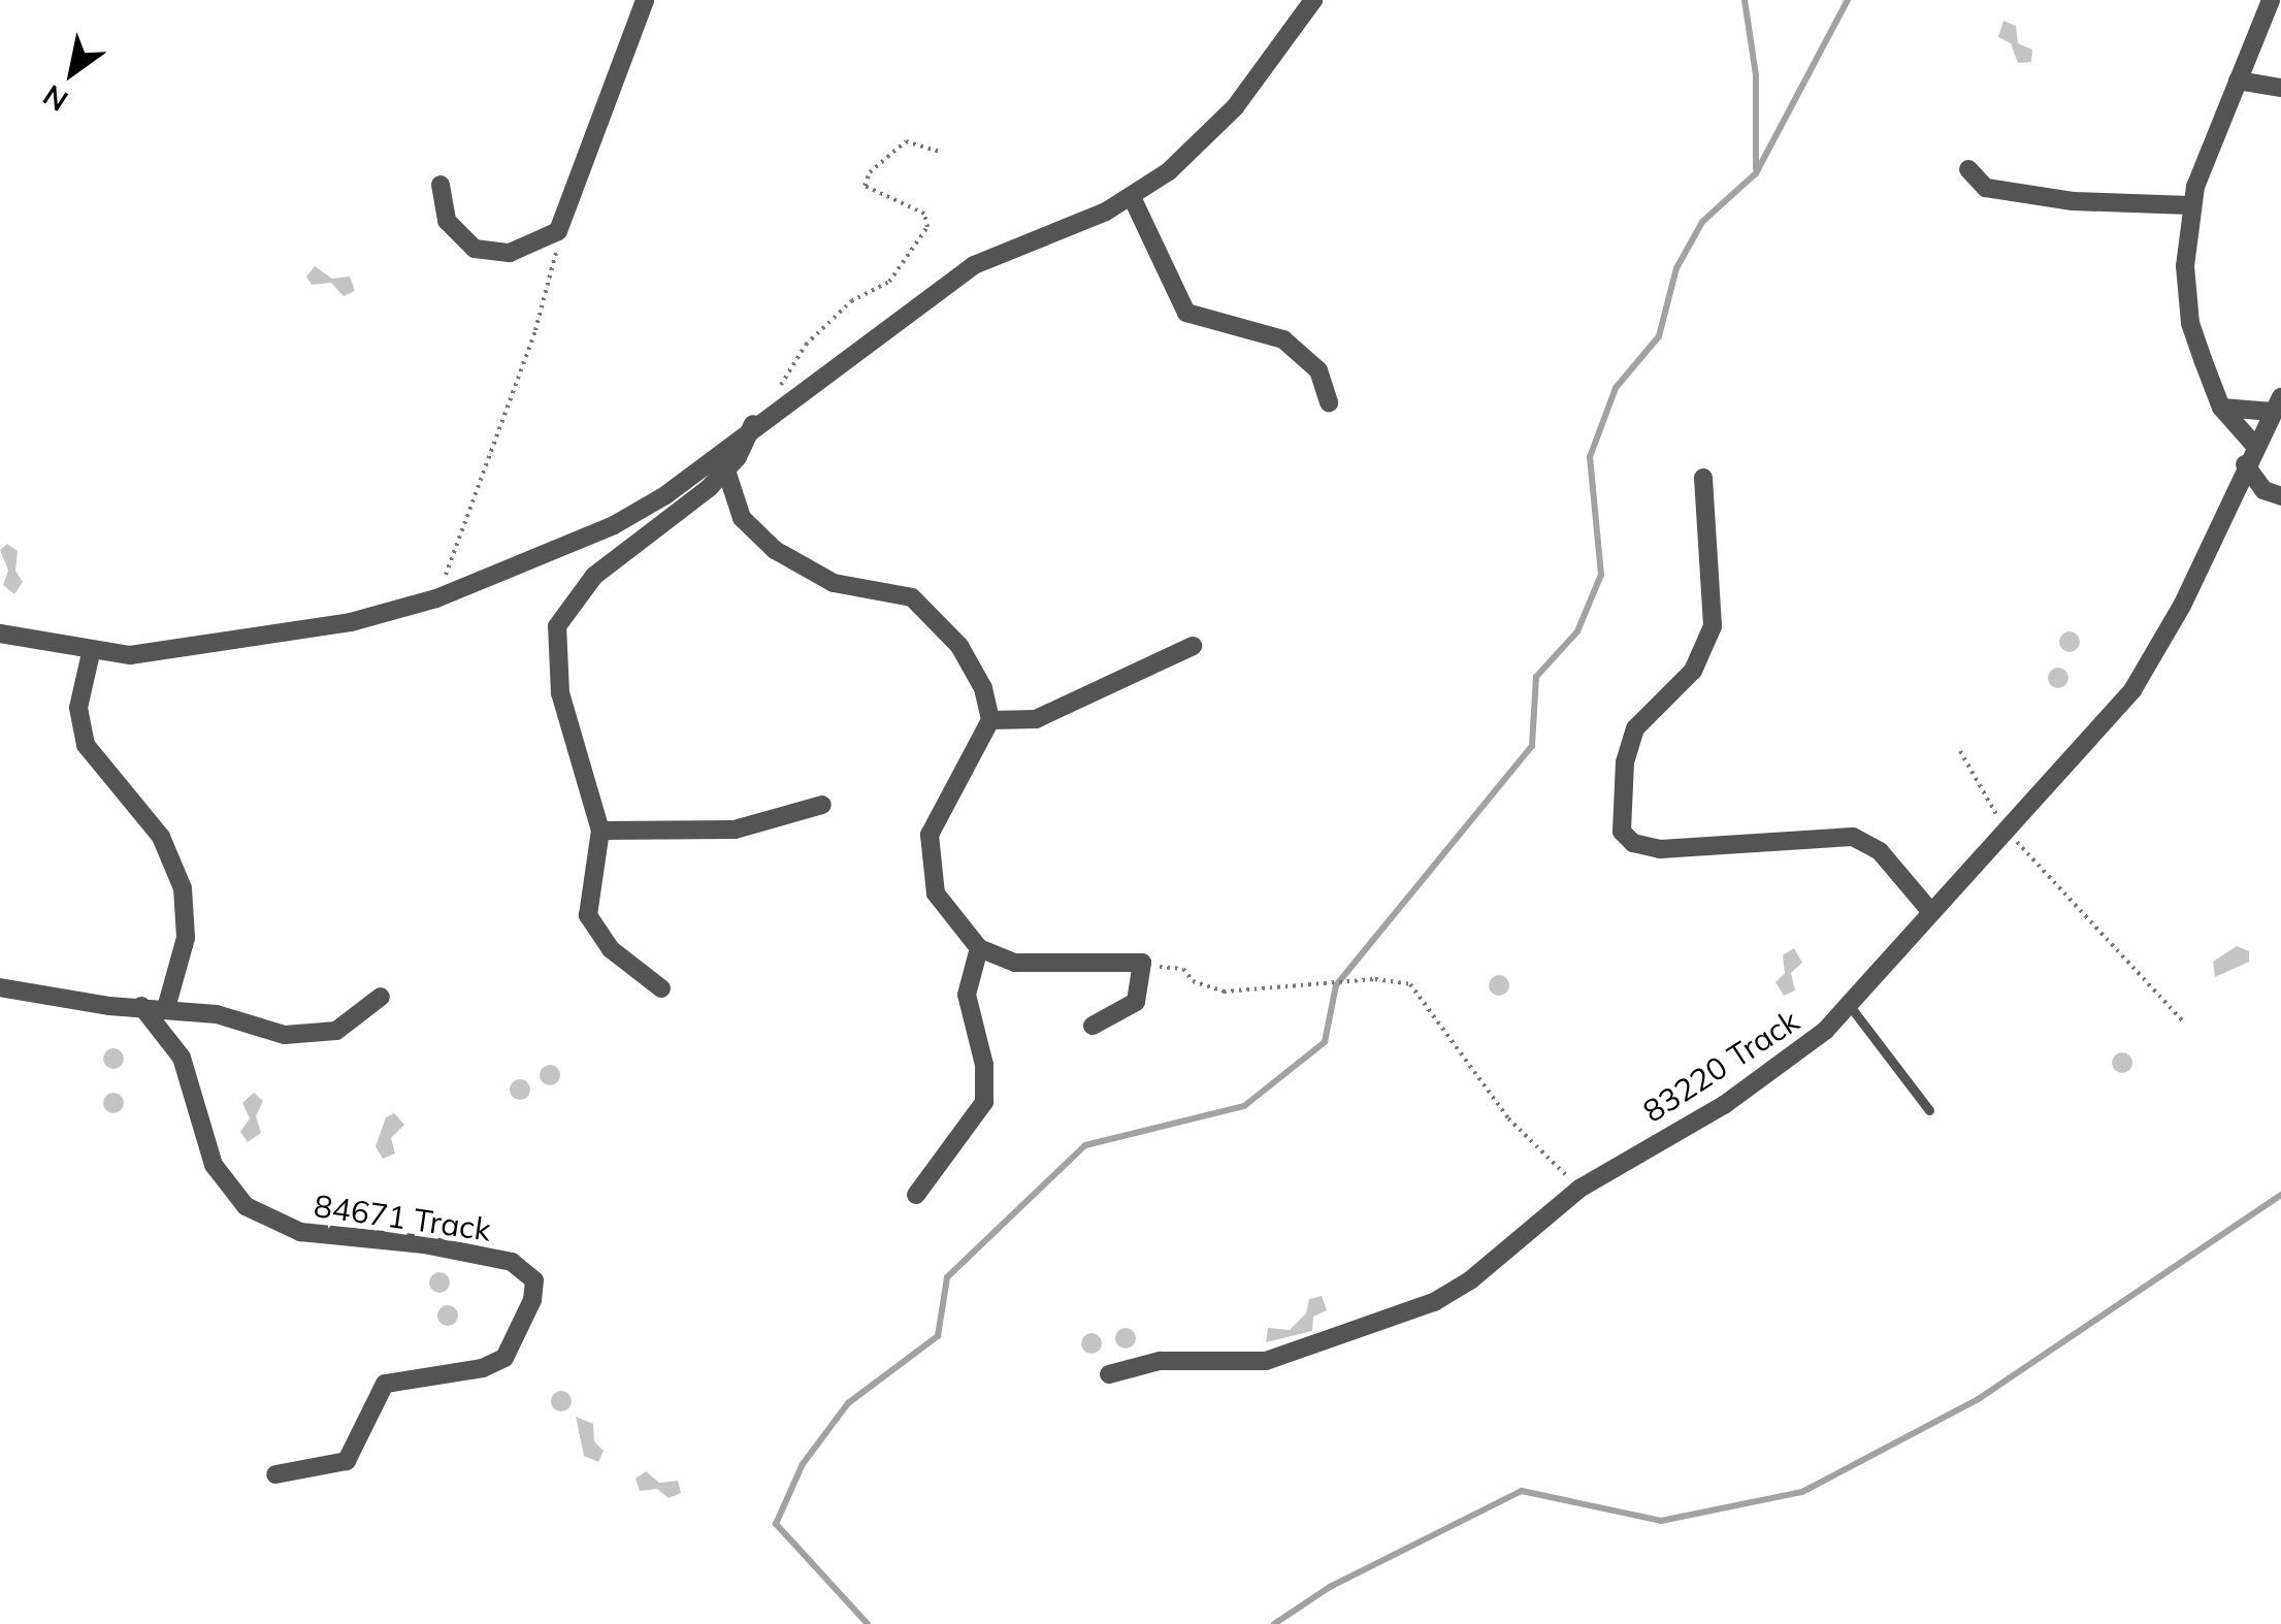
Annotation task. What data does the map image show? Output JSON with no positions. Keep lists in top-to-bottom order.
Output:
{
  "streets": {
    "street": ["83220 Track", "84671 Track"]
  },
  "north": "bottom left"
}
